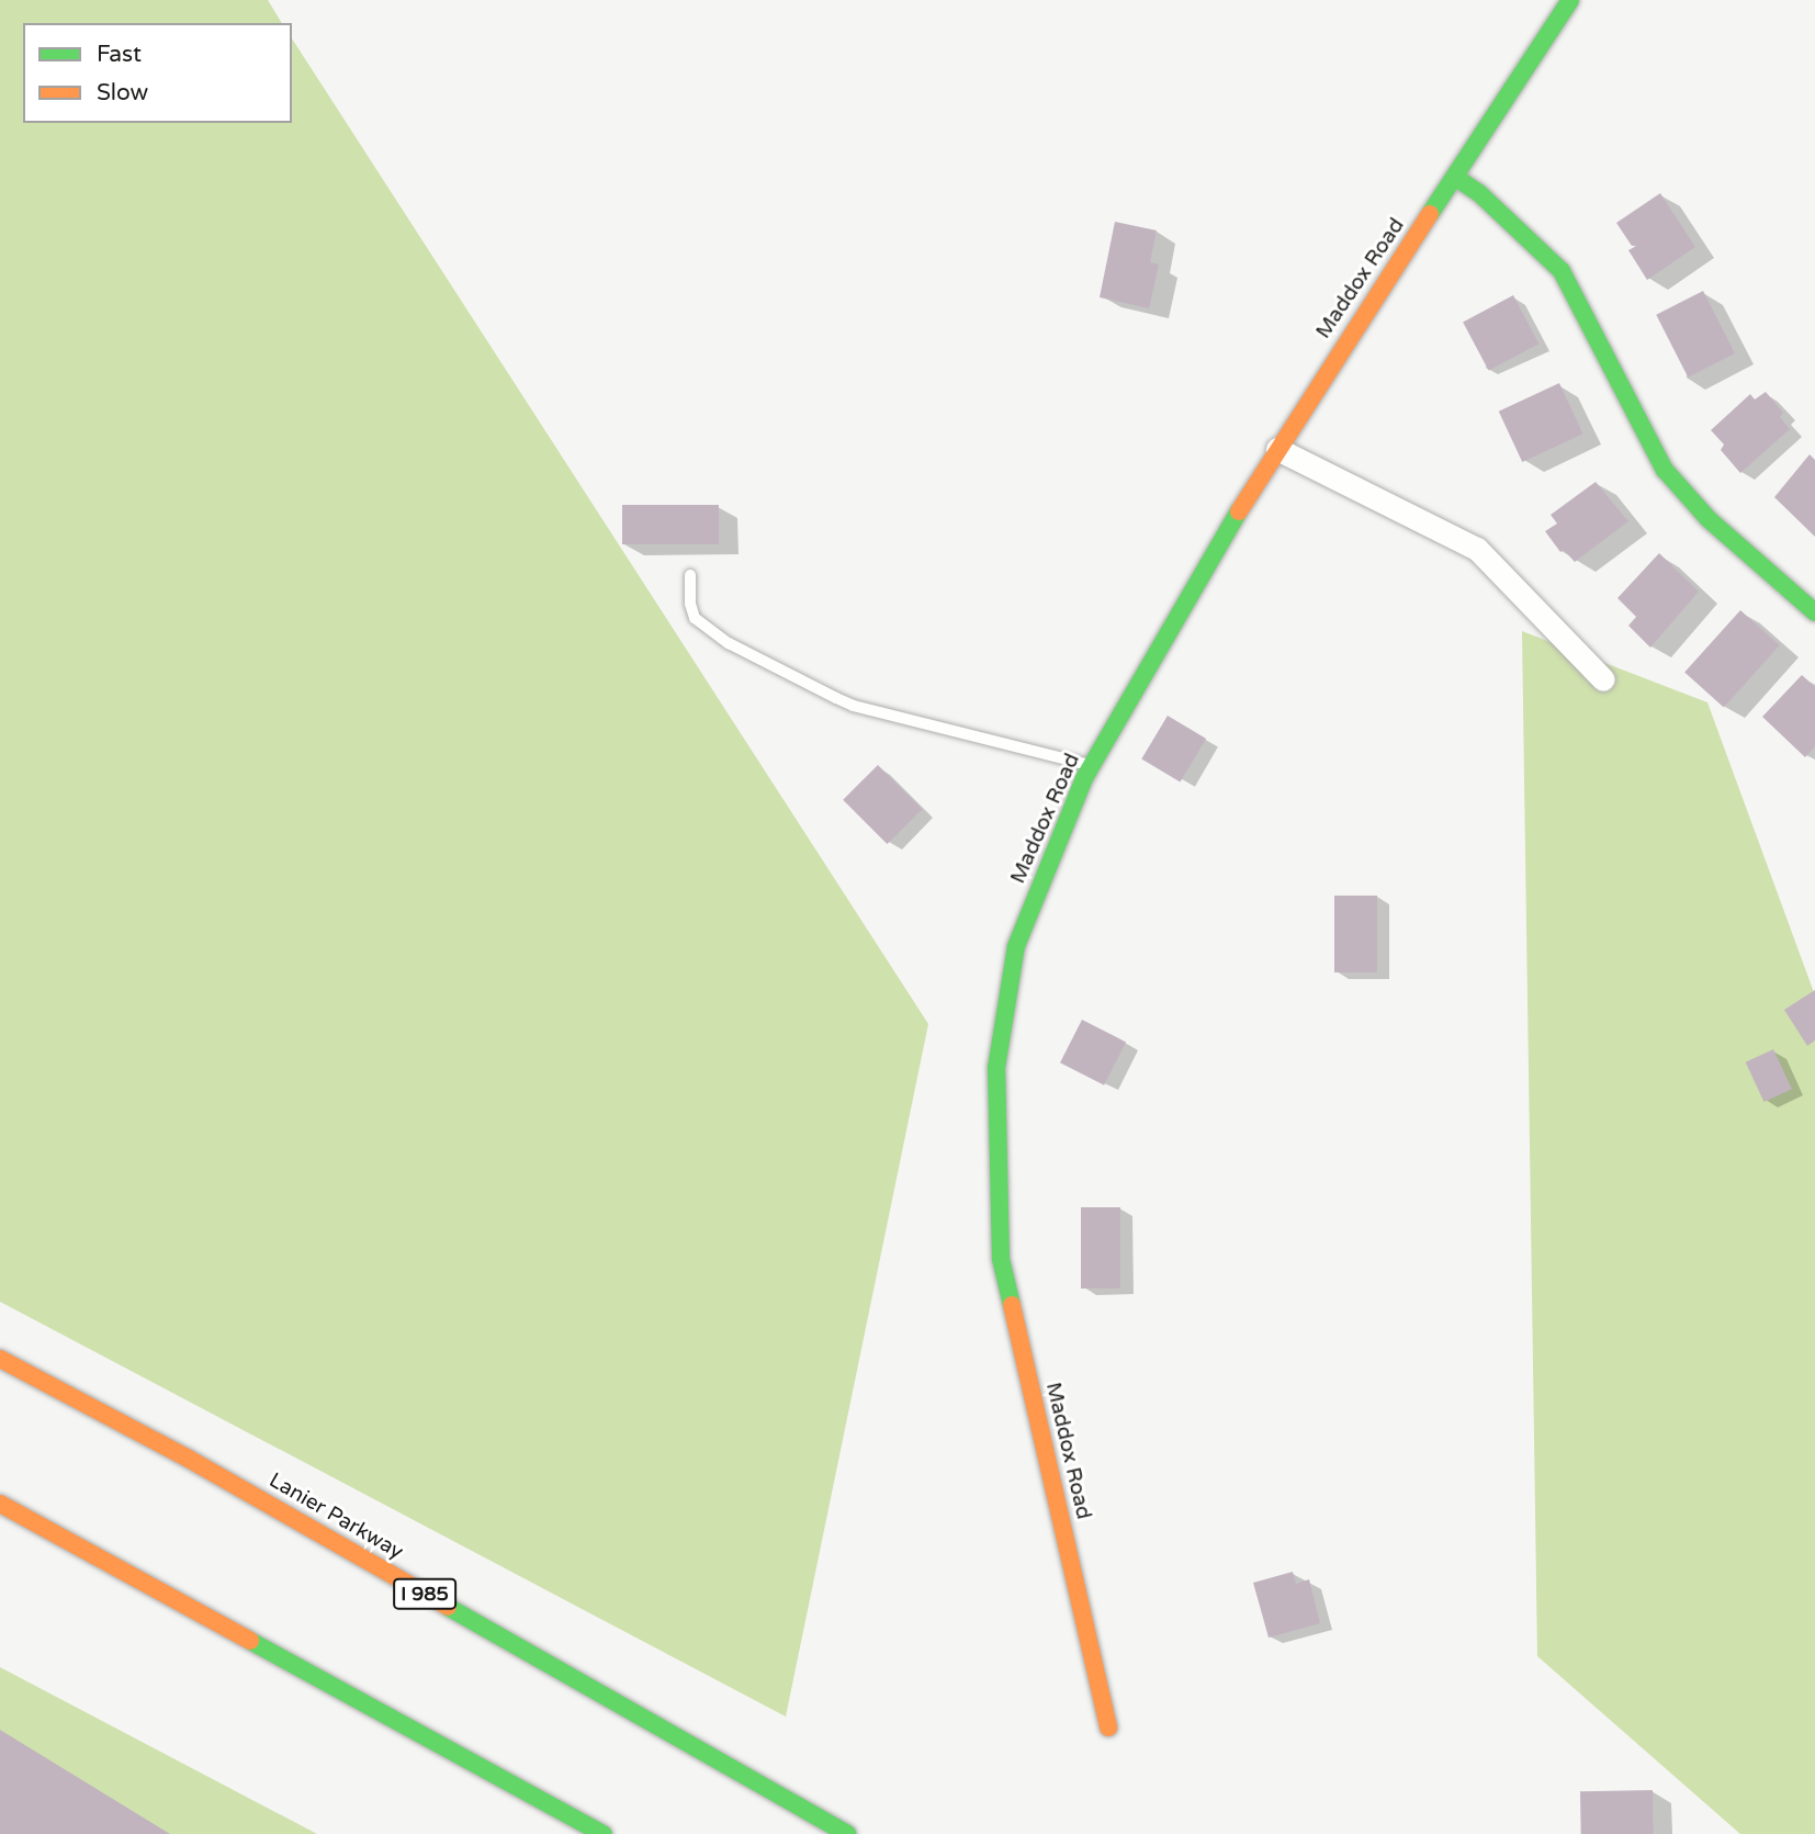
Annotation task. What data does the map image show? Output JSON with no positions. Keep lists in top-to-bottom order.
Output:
{
  "streets": {
    "main road": ["Maddox Road", "Lanier Parkway", "I 985"]
  },
  "legend": ["Fast", "Slow"]
}
